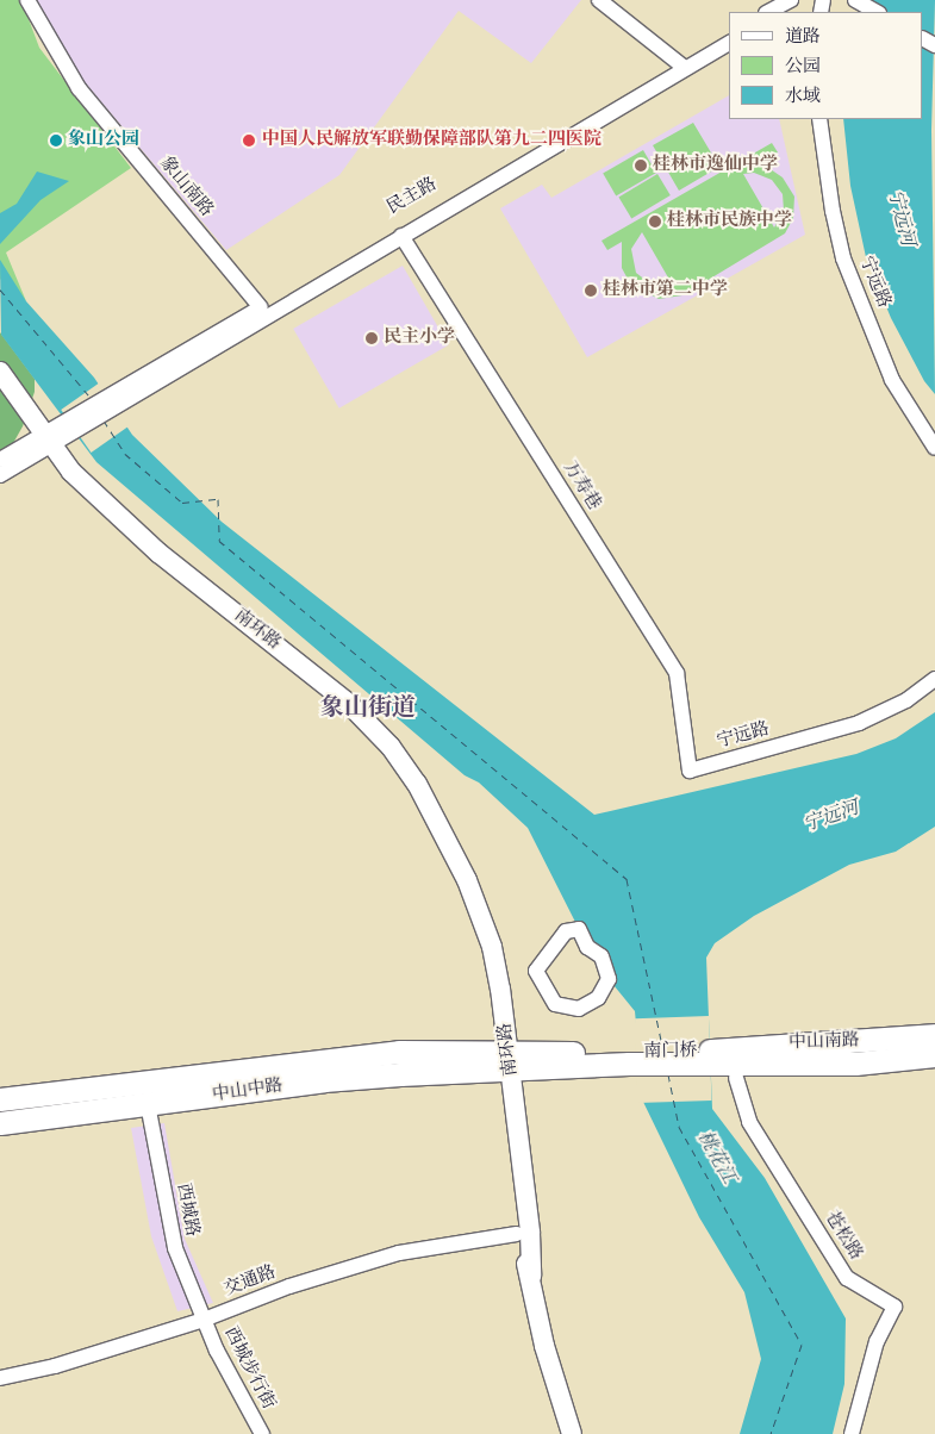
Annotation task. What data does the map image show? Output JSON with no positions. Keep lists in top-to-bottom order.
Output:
{
  "streets": {
    "highway": ["中山南路", "南门桥", "中山中路"],
    "main road": ["南环路"],
    "street": [
      "象山南路",
      "民主路",
      "宁远路",
      "万寿巷",
      "西城路",
      "苍松路",
      "交通路",
      "西城步行街"
    ]
  },
  "crossings": [
    ["象山南路", "民主路"],
    ["民主路", "万寿巷"],
    ["宁远路", "万寿巷"],
    ["南环路", "南门桥"],
    ["南环路", "中山中路"],
    ["南环路", "交通路"],
    ["中山南路", "南门桥"],
    ["南门桥", "中山中路"],
    ["中山中路", "西城路"],
    ["西城路", "交通路"],
    ["西城路", "西城步行街"],
    ["交通路", "西城步行街"]
  ],
  "districts": ["象山街道"],
  "water": ["宁远河", "桃花江"],
  "places": [
    "象山公园",
    "中国人民解放军联勤保障部队第九二四医院",
    "桂林市逸仙中学",
    "桂林市民族中学",
    "桂林市第二中学",
    "民主小学"
  ],
  "legend": ["道路", "公园", "水域"]
}
